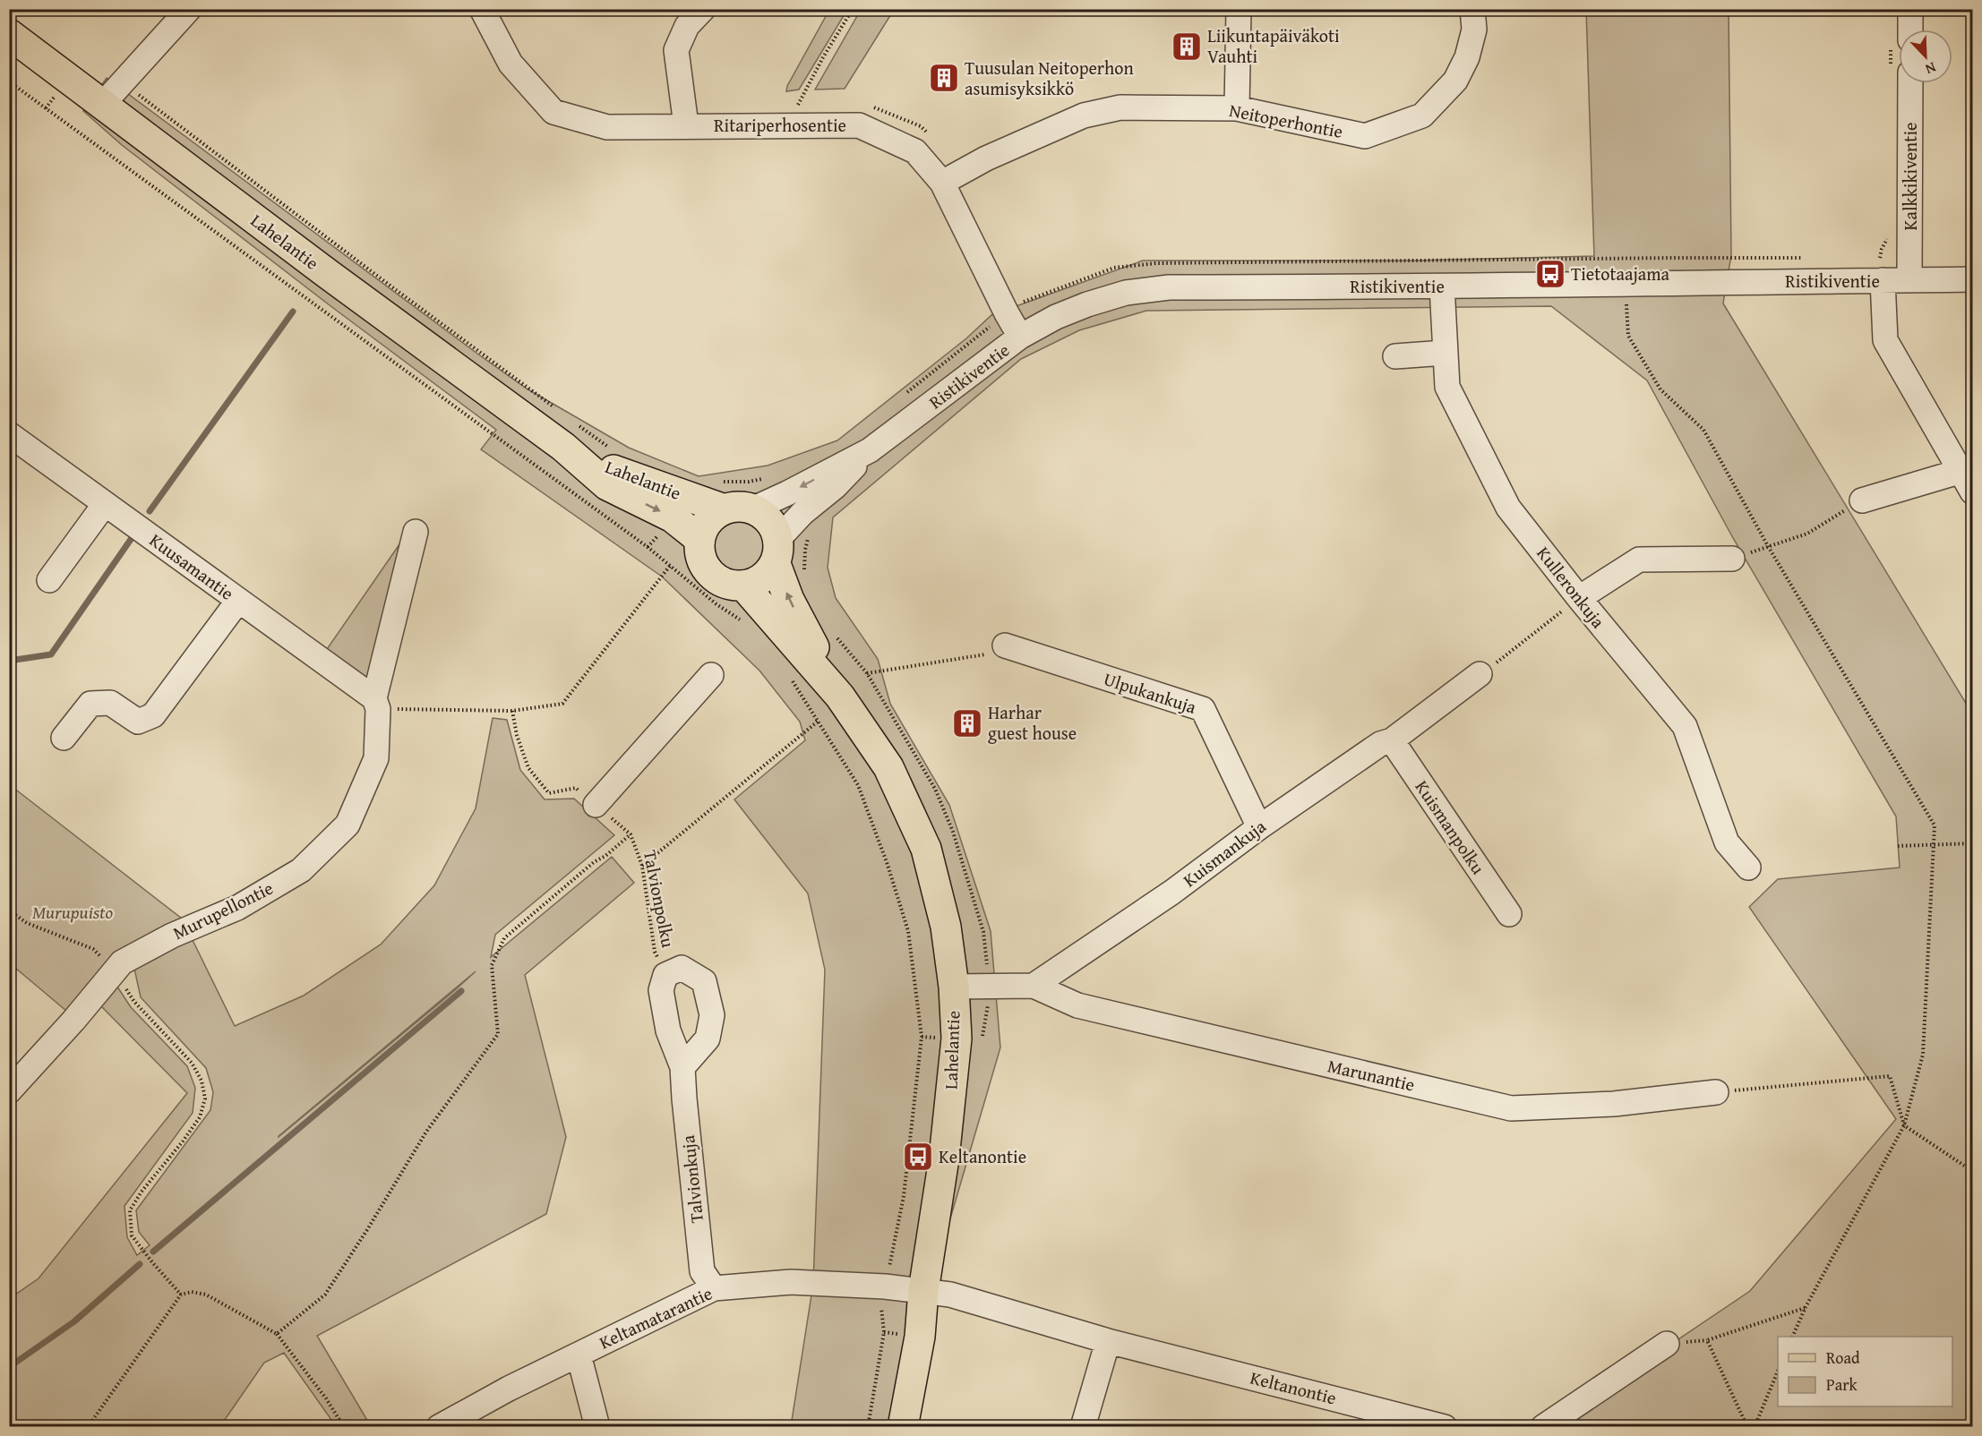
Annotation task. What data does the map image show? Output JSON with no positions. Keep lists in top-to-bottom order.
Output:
{
  "streets": {
    "main road": ["Lahelantie"],
    "street": [
      "Neitoperhontie",
      "Ritariperhosentie",
      "Kalkkikiventie",
      "Ristikiventie",
      "Kuusamantie",
      "Kulleronkuja",
      "Ulpukankuja",
      "Kuismanpolku",
      "Kuismankuja",
      "Murupellontie",
      "Marunantie",
      "Talvionkuja",
      "Keltamatarantie",
      "Keltanontie"
    ],
    "path": ["Talvionpolku"]
  },
  "crossings": [
    ["Neitoperhontie", "Ritariperhosentie"],
    ["Ritariperhosentie", "Ristikiventie"],
    ["Kalkkikiventie", "Ristikiventie"],
    ["Lahelantie", "Ristikiventie"],
    ["Lahelantie", "Keltamatarantie"],
    ["Lahelantie", "Keltanontie"],
    ["Ristikiventie", "Kulleronkuja"],
    ["Kuusamantie", "Murupellontie"],
    ["Ulpukankuja", "Kuismankuja"],
    ["Kuismanpolku", "Kuismankuja"],
    ["Kuismankuja", "Marunantie"],
    ["Talvionpolku", "Talvionkuja"],
    ["Talvionkuja", "Keltamatarantie"],
    ["Keltamatarantie", "Keltanontie"]
  ],
  "parks": ["Murupuisto"],
  "places": {
    "building": ["Liikuntapäiväkoti Vauhti", "Tuusulan Neitoperhon asumisyksikkö", "Harhar guest house"],
    "bus stop": ["Tietotaajama", "Keltanontie"]
  },
  "legend": ["Road", "Park"],
  "north": "bottom right"
}
